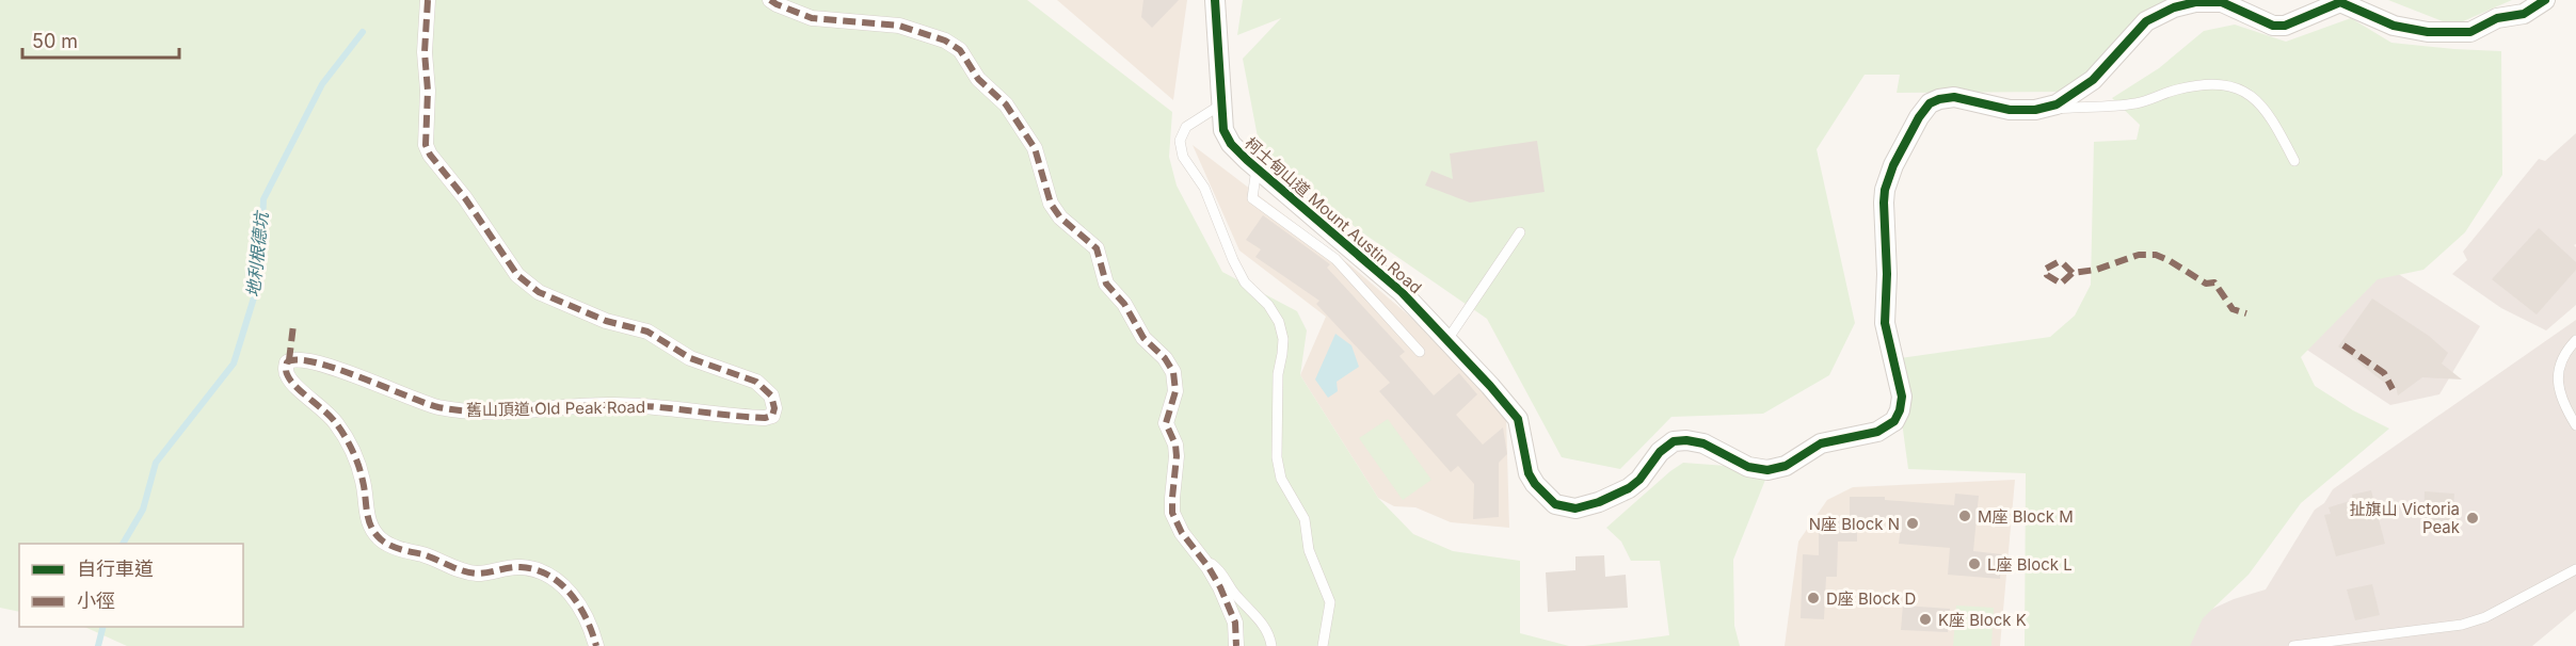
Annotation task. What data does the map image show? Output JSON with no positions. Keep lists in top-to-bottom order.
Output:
{
  "streets": {
    "street": ["柯士甸山道 Mount Austin Road", "舊山頂道 Old Peak Road"]
  },
  "water": ["地利根德坑"],
  "places": [
    "M座 Block M",
    "扯旗山 Victoria Peak",
    "N座 Block N",
    "L座 Block L",
    "D座 Block D",
    "K座 Block K"
  ],
  "legend": ["自行車道", "小徑"],
  "scale_bar": "50 m"
}
